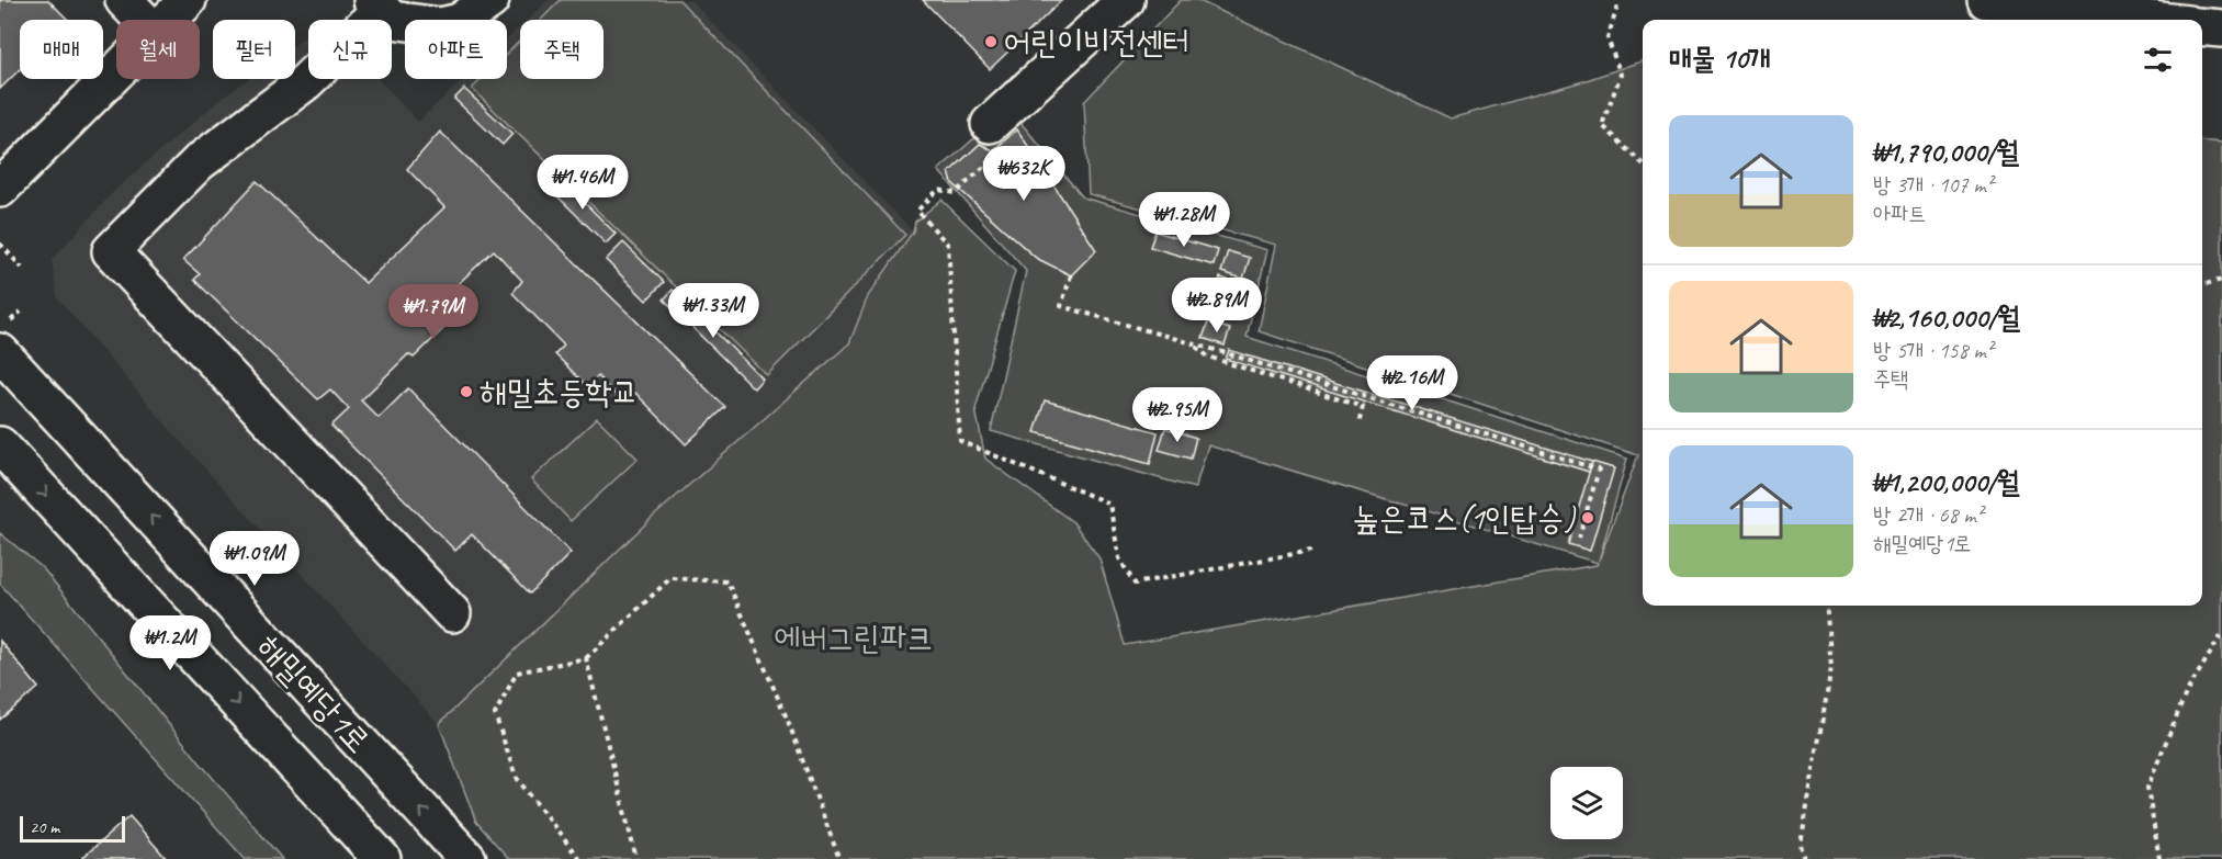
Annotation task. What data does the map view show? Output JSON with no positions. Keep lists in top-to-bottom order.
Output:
{
  "streets": {
    "street": ["해밀예당1로"]
  },
  "parks": ["에버그린파크"],
  "places": ["어린이비전센터", "해밀초등학교", "높은코스(1인탑승)"],
  "scale_bar": "20 m",
  "page": {
    "chip": [
      "매매",
      "월세",
      "필터",
      "신규",
      "아파트",
      "주택"
    ],
    "heading": "매물 10개",
    "list": [
      {
        "name": "₩1,790,000/월",
        "note": "방 3개 · 107 m² · 아파트"
      },
      {
        "name": "₩2,160,000/월",
        "note": "방 5개 · 158 m² · 주택"
      },
      {
        "name": "₩1,200,000/월",
        "note": "방 2개 · 68 m² · 해밀예당1로"
      }
    ],
    "price": [
      "₩632K",
      "₩1.46M",
      "₩1.28M",
      "₩2.89M",
      "₩1.33M",
      "₩1.79M",
      "₩2.16M",
      "₩2.95M",
      "₩1.09M",
      "₩1.2M"
    ],
    "scale": "20 m"
  }
}
